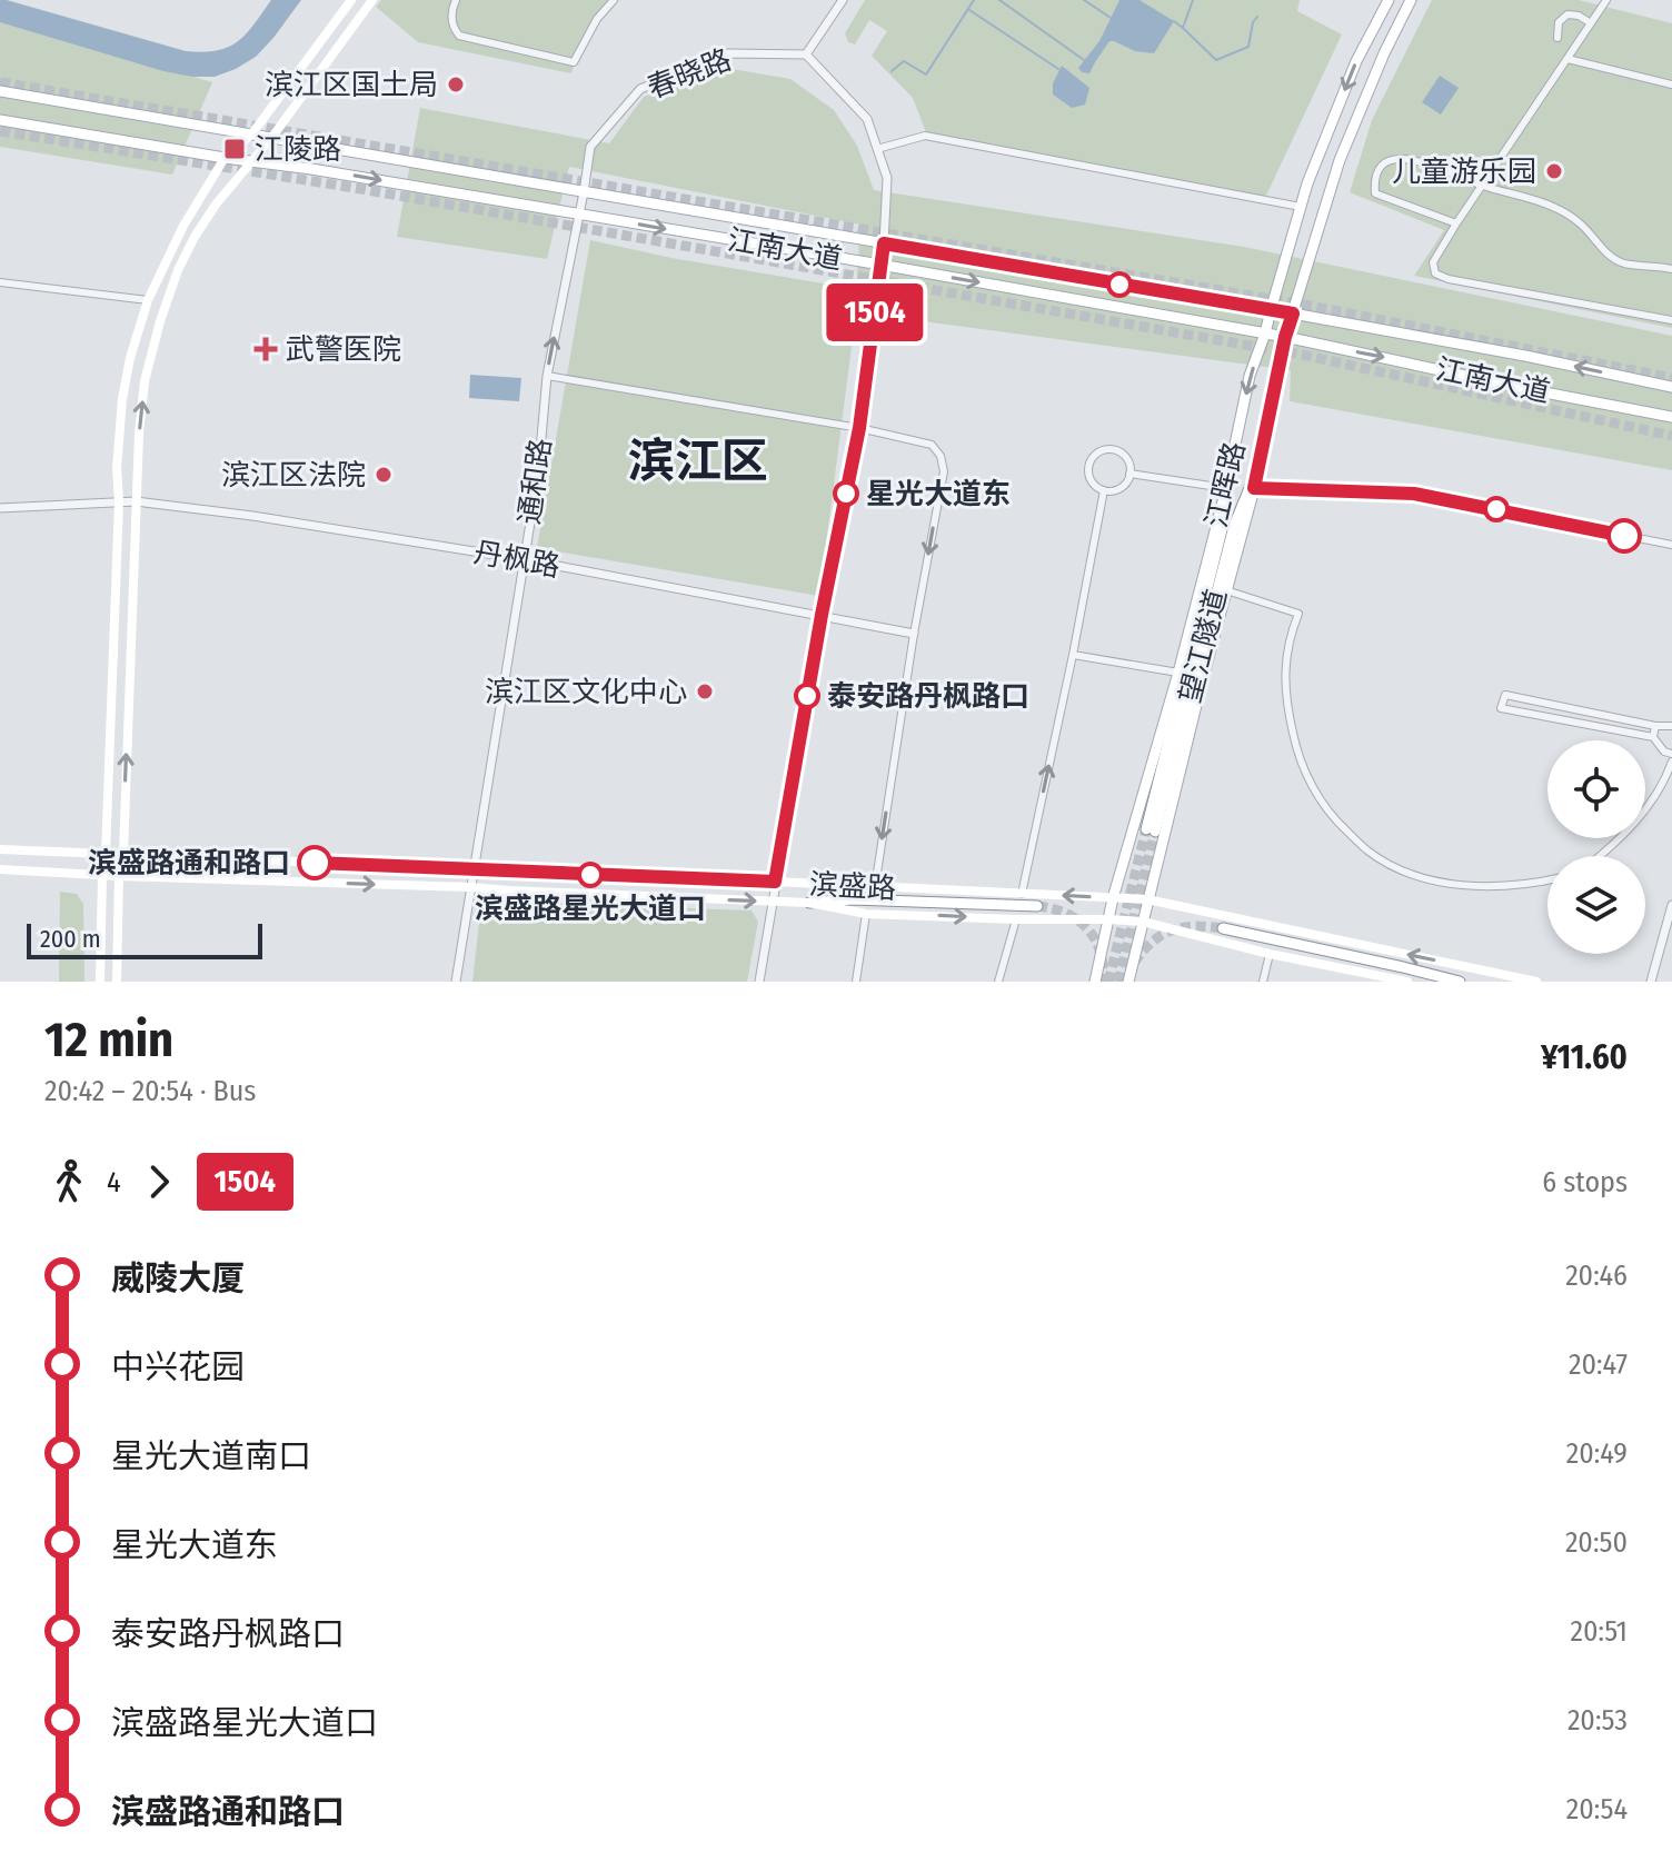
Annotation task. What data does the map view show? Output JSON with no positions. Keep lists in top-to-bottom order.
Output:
{
  "streets": {
    "main road": [
      "江南大道",
      "江晖路",
      "望江隧道",
      "滨盛路"
    ],
    "street": ["春晓路", "通和路", "丹枫路"]
  },
  "crossings": [
    ["春晓路", "江南大道"],
    ["春晓路", "通和路"],
    ["江南大道", "通和路"],
    ["江南大道", "江晖路"],
    ["通和路", "丹枫路"],
    ["通和路", "滨盛路"],
    ["江晖路", "望江隧道"],
    ["江晖路", "滨盛路"]
  ],
  "districts": ["滨江区"],
  "places": {
    "other": [
      "滨江区国土局",
      "儿童游乐园",
      "滨江区法院",
      "星光大道东",
      "滨江区文化中心",
      "泰安路丹枫路口",
      "滨盛路通和路口",
      "滨盛路星光大道口"
    ],
    "transit": ["江陵路"],
    "health": ["武警医院"]
  },
  "lines": ["bus line 1504"],
  "scale_bar": "200 m",
  "page": {
    "on_map": "1504",
    "scale": "200 m",
    "heading": ["12 min", "20:42 – 20:54 · Bus", "¥11.60"],
    "legs": ["4", "1504", "6 stops"],
    "list": [
      {
        "name": "威陵大厦",
        "value": "20:46"
      },
      {
        "name": "中兴花园",
        "value": "20:47"
      },
      {
        "name": "星光大道南口",
        "value": "20:49"
      },
      {
        "name": "星光大道东",
        "value": "20:50"
      },
      {
        "name": "泰安路丹枫路口",
        "value": "20:51"
      },
      {
        "name": "滨盛路星光大道口",
        "value": "20:53"
      },
      {
        "name": "滨盛路通和路口",
        "value": "20:54"
      }
    ]
  }
}
